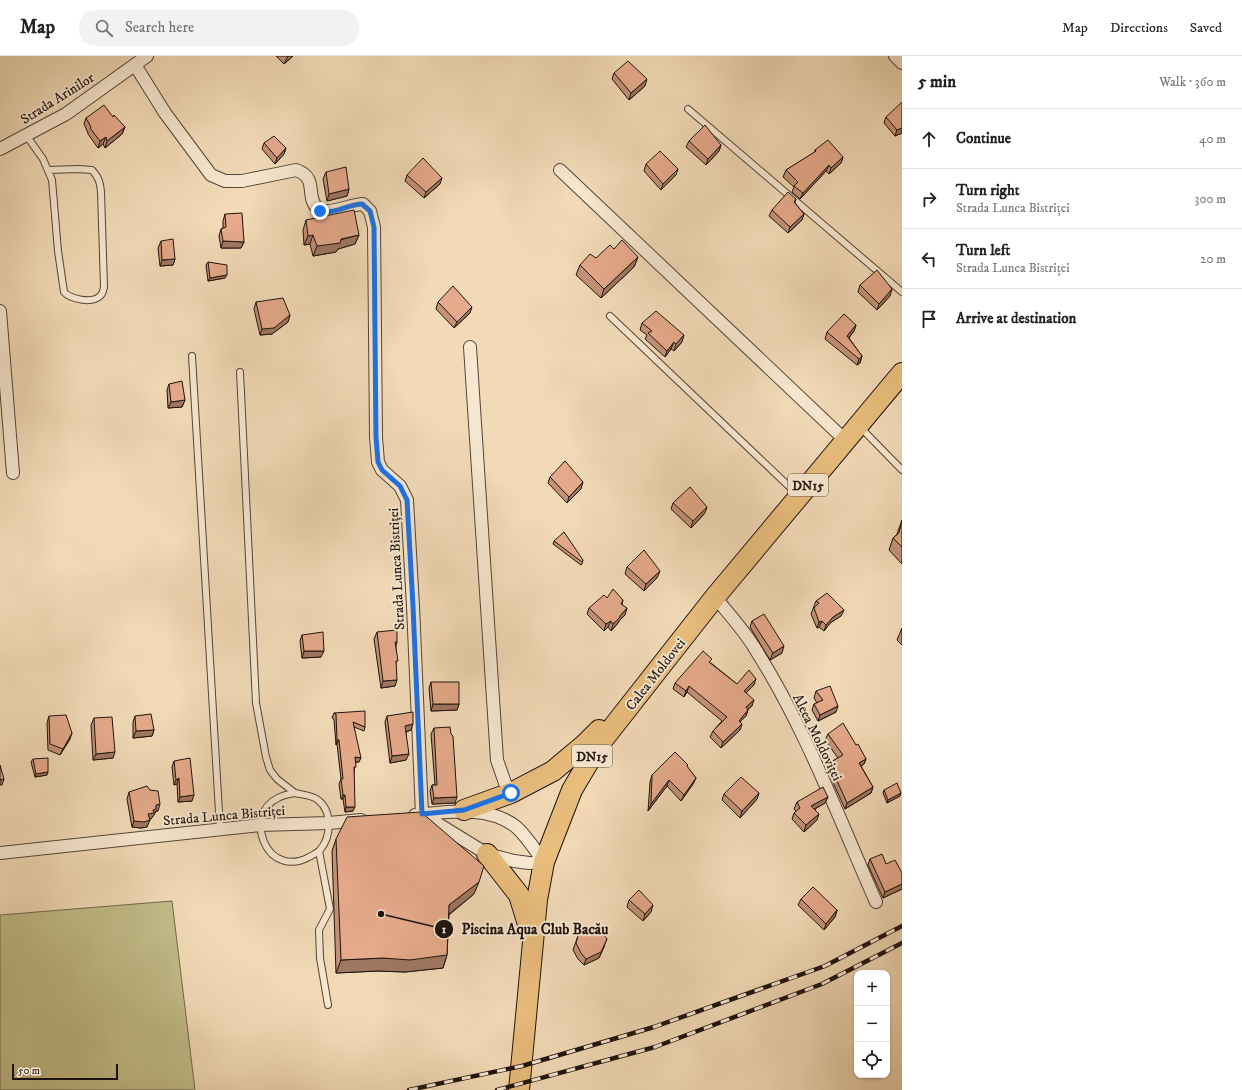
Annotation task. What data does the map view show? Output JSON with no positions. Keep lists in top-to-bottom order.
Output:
{
  "streets": {
    "main road": ["DN15", "Calea Moldovei"],
    "street": ["Strada Arinilor", "Strada Lunca Bistriței", "Aleea Moldoviței"]
  },
  "crossings": [
    ["Strada Arinilor", "Strada Lunca Bistriței"],
    ["Calea Moldovei", "Aleea Moldoviței"]
  ],
  "places": ["Piscina Aqua Club Bacău"],
  "scale_bar": "50 m",
  "page": {
    "header": "Map",
    "search": "Search here",
    "nav": ["Map", "Directions", "Saved"],
    "heading": ["5 min", "Walk · 360 m"],
    "list": [
      ["Continue", "40 m"],
      ["Turn right", "Strada Lunca Bistriței", "300 m"],
      ["Turn left", "Strada Lunca Bistriței", "20 m"],
      "Arrive at destination"
    ],
    "map_buttons": ["+", "−"],
    "scale": "50 m"
  }
}
